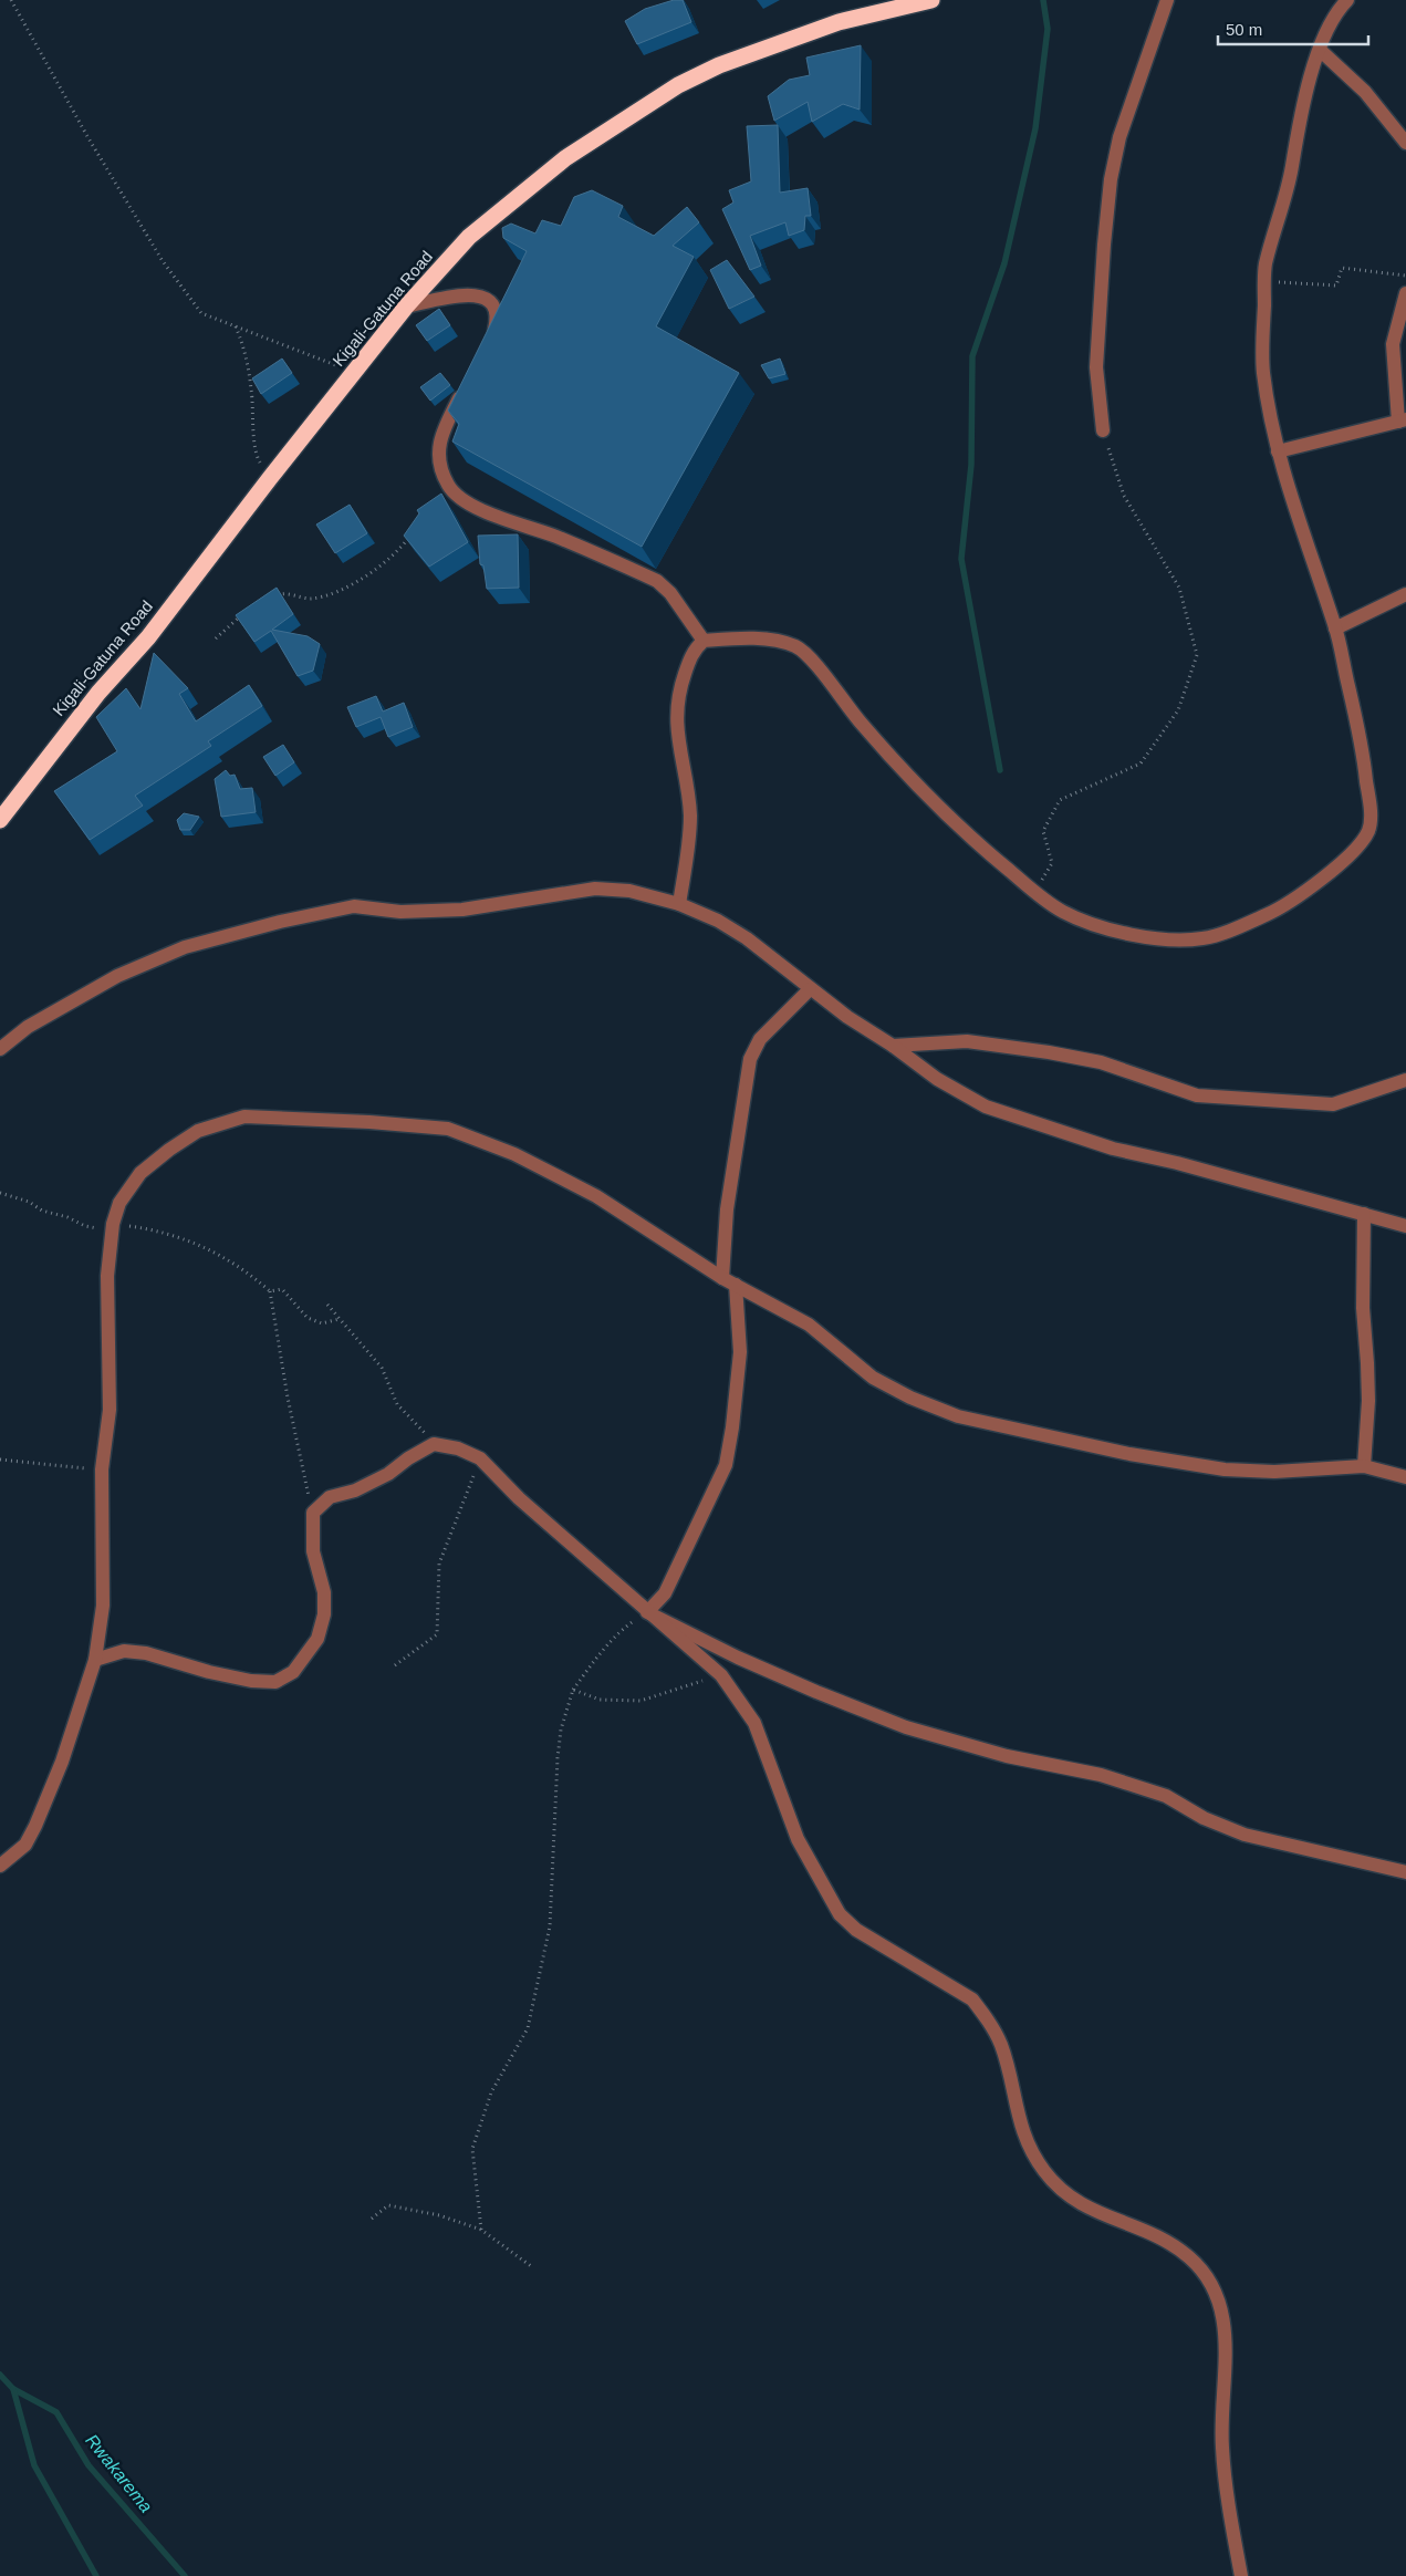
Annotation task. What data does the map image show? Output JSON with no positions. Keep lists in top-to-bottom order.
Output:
{
  "streets": {
    "highway": ["Kigali-Gatuna Road"]
  },
  "water": ["Rwakarema"],
  "scale_bar": "50 m"
}
